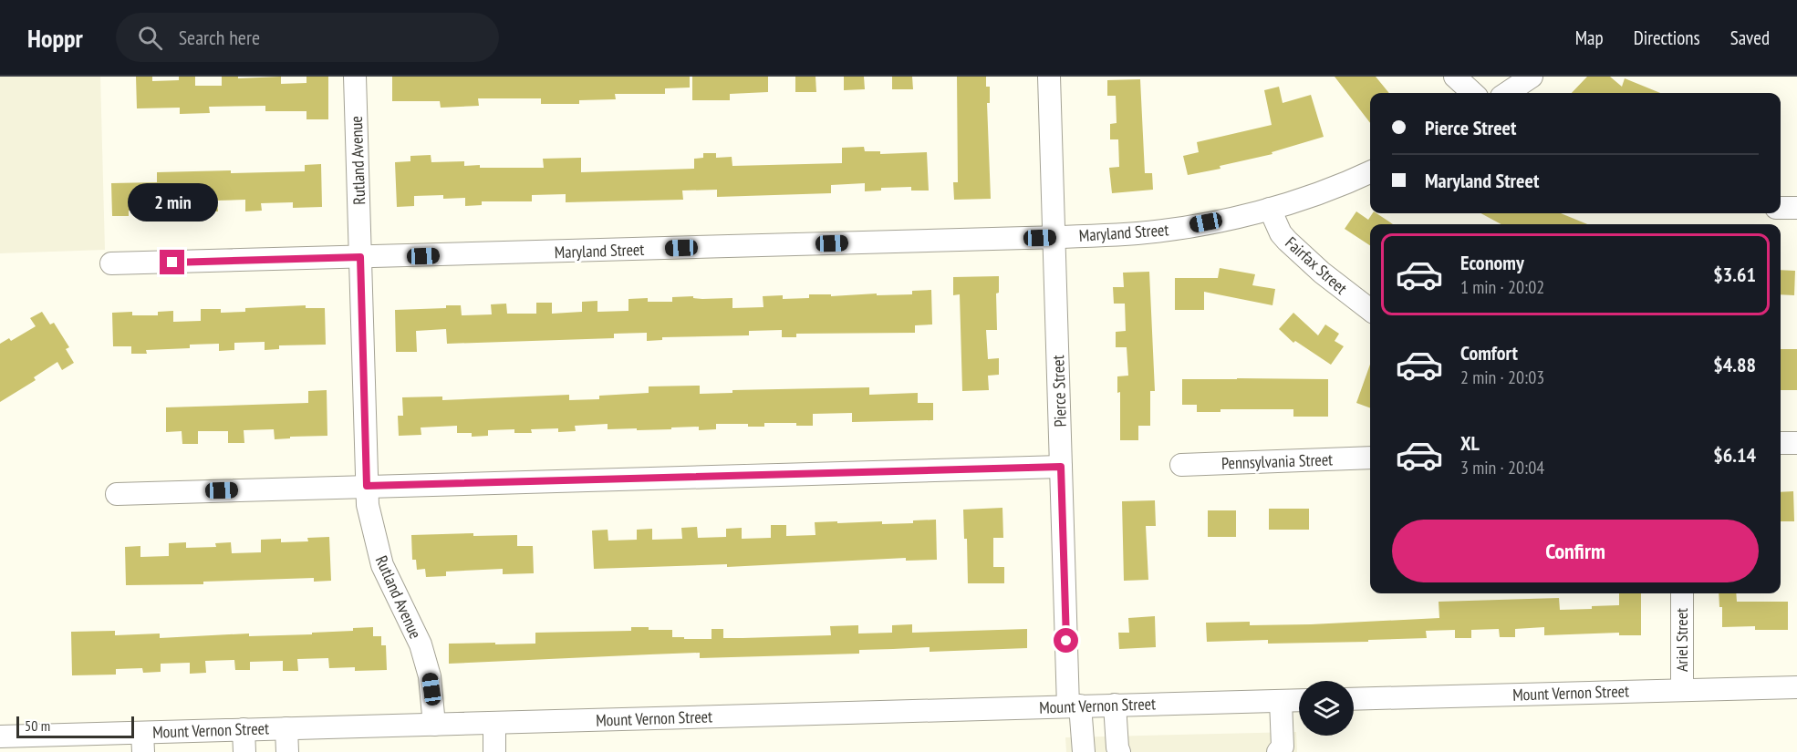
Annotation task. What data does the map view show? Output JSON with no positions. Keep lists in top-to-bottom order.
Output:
{
  "streets": {
    "street": [
      "Rutland Avenue",
      "Maryland Street",
      "Fairfax Street",
      "Pierce Street",
      "Pennsylvania Street",
      "Ariel Street",
      "Mount Vernon Street"
    ]
  },
  "crossings": [
    ["Rutland Avenue", "Maryland Street"],
    ["Rutland Avenue", "Mount Vernon Street"],
    ["Maryland Street", "Fairfax Street"],
    ["Maryland Street", "Pierce Street"],
    ["Pierce Street", "Mount Vernon Street"],
    ["Ariel Street", "Mount Vernon Street"]
  ],
  "scale_bar": "50 m",
  "page": {
    "header": "Hoppr",
    "search": "Search here",
    "nav": ["Map", "Directions", "Saved"],
    "banner": ["Pierce Street", "Maryland Street"],
    "bubble": "2 min",
    "list": [
      {
        "name": "Economy",
        "note": "1 min · 20:02",
        "value": "$3.61"
      },
      {
        "name": "Comfort",
        "note": "2 min · 20:03",
        "value": "$4.88"
      },
      {
        "name": "XL",
        "note": "3 min · 20:04",
        "value": "$6.14"
      }
    ],
    "buttons": "Confirm",
    "scale": "50 m"
  }
}
